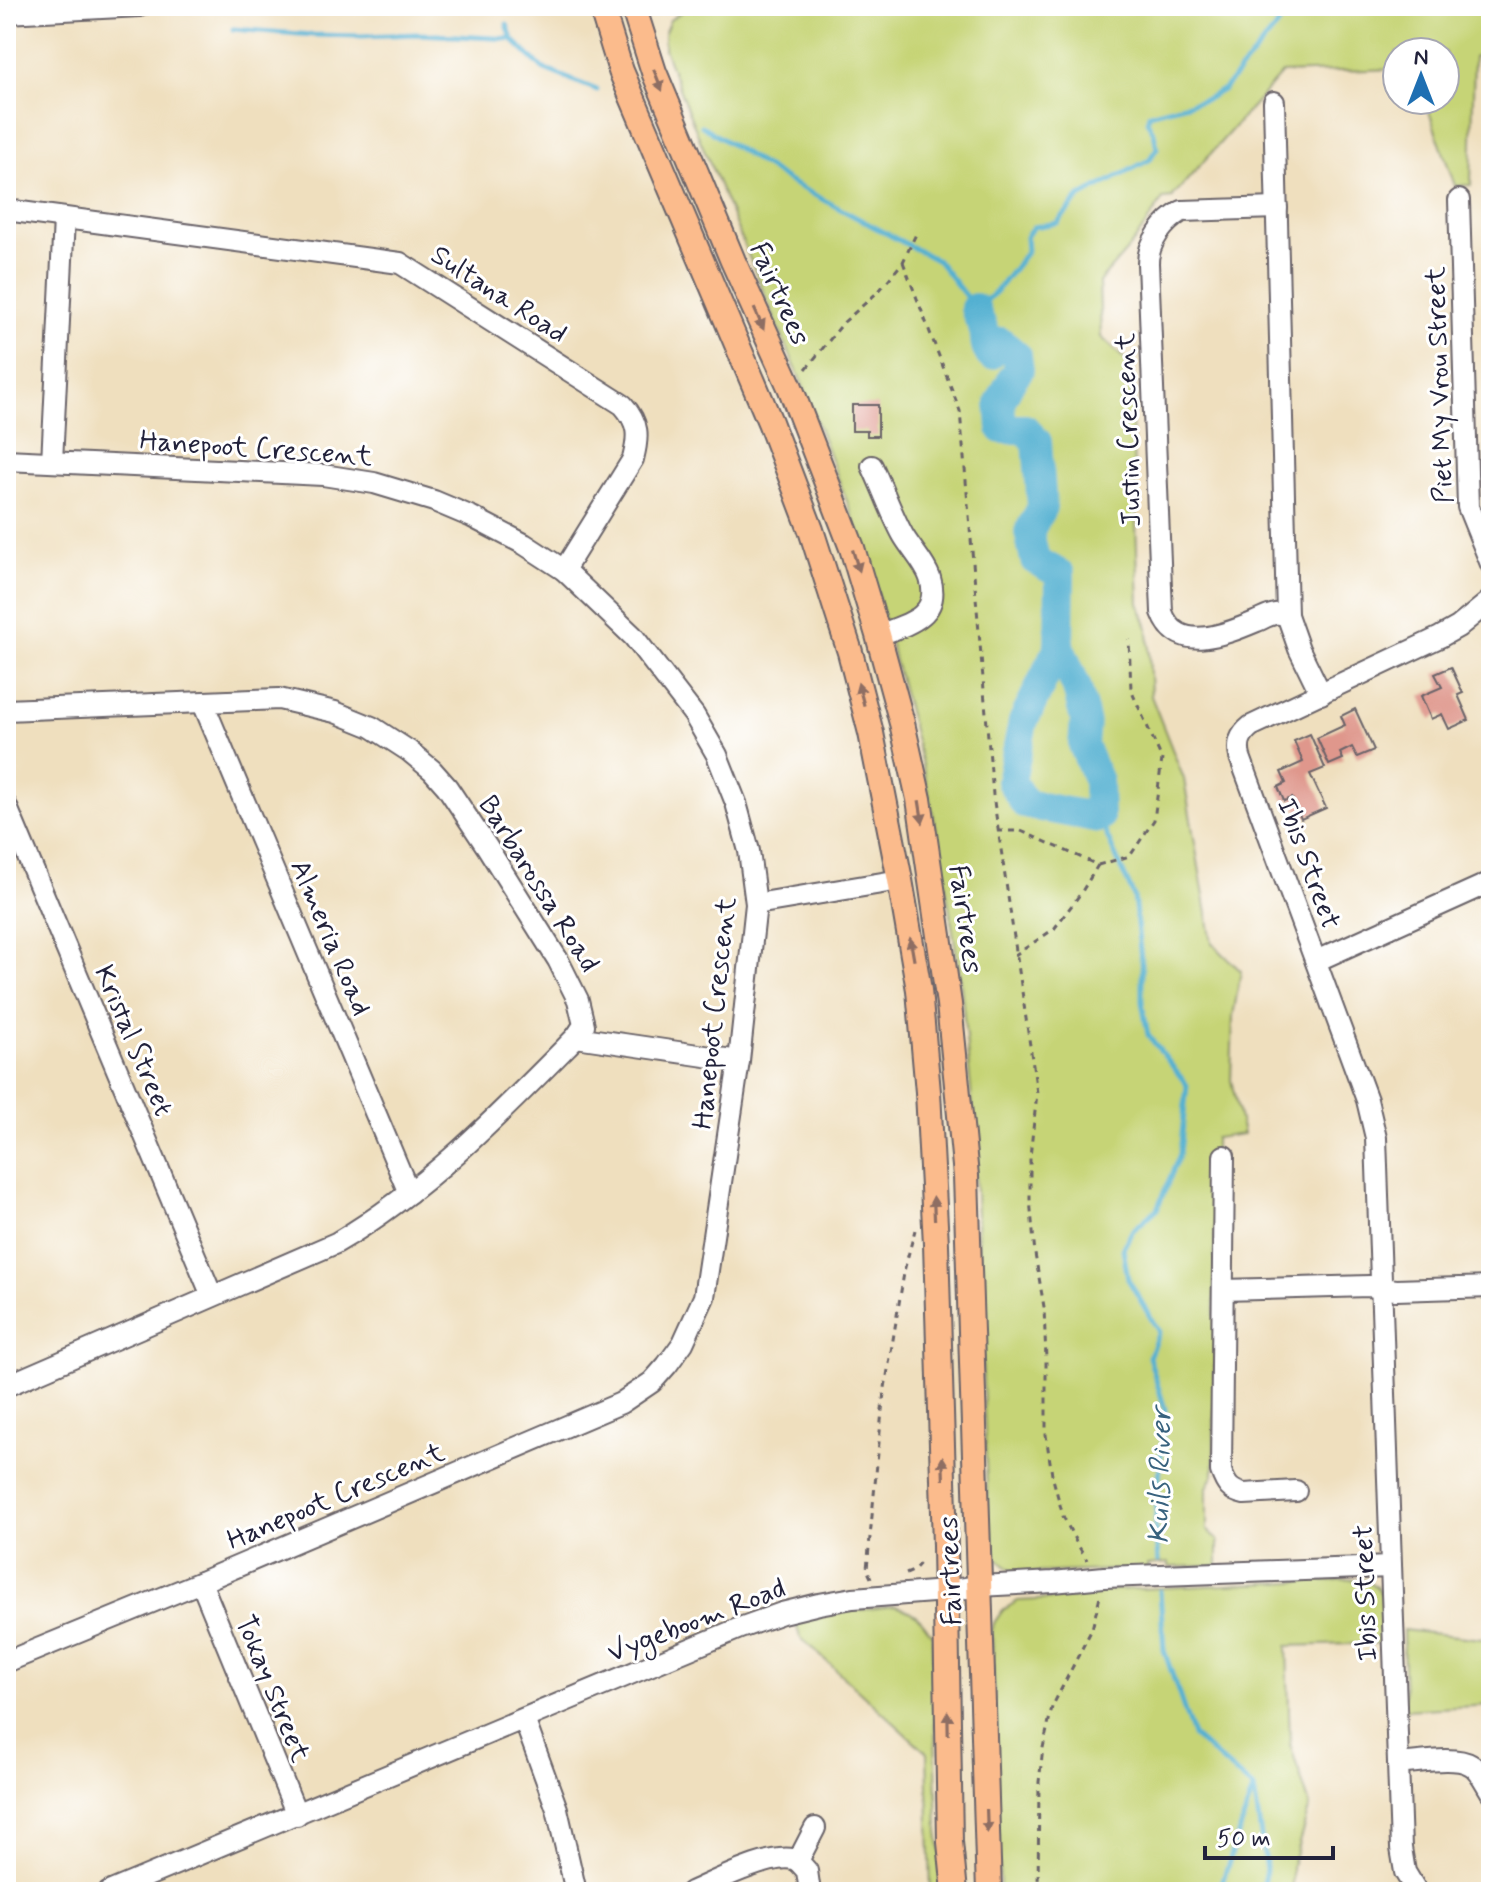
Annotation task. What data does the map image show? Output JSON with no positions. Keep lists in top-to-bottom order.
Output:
{
  "streets": {
    "main road": ["Fairtrees"],
    "street": [
      "Sultana Road",
      "Piet My Vrou Street",
      "Justin Crescent",
      "Hanepoot Crescent",
      "Ibis Street",
      "Barbarossa Road",
      "Almeria Road",
      "Kristal Street",
      "Vygeboom Road",
      "Tokay Street"
    ]
  },
  "crossings": [
    ["Sultana Road", "Hanepoot Crescent"],
    ["Fairtrees", "Vygeboom Road"],
    ["Hanepoot Crescent", "Tokay Street"],
    ["Ibis Street", "Vygeboom Road"],
    ["Barbarossa Road", "Almeria Road"],
    ["Vygeboom Road", "Tokay Street"]
  ],
  "water": ["Kuils River"],
  "scale_bar": "50 m",
  "north": "top"
}
